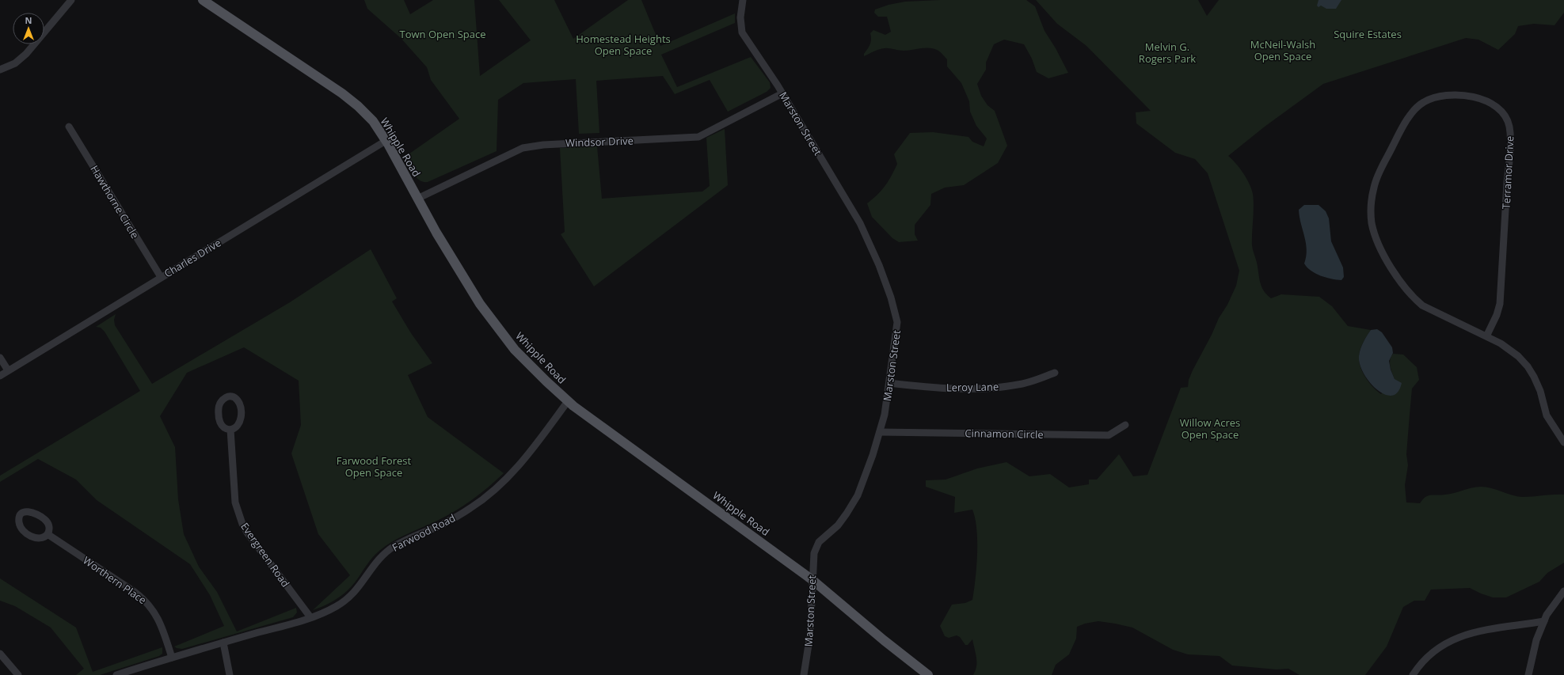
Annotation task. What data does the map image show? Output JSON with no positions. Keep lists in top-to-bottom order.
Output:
{
  "streets": {
    "main road": ["Whipple Road"],
    "street": [
      "Marston Street",
      "Windsor Drive",
      "Terramor Drive",
      "Hawthorne Circle",
      "Charles Drive",
      "Leroy Lane",
      "Cinnamon Circle",
      "Farwood Road",
      "Evergreen Road",
      "Worthern Place"
    ]
  },
  "crossings": [
    ["Marston Street", "Windsor Drive"],
    ["Marston Street", "Whipple Road"],
    ["Marston Street", "Leroy Lane"],
    ["Marston Street", "Cinnamon Circle"],
    ["Windsor Drive", "Whipple Road"],
    ["Whipple Road", "Charles Drive"],
    ["Whipple Road", "Farwood Road"],
    ["Hawthorne Circle", "Charles Drive"],
    ["Farwood Road", "Evergreen Road"],
    ["Farwood Road", "Worthern Place"]
  ],
  "parks": [
    "Town Open Space",
    "Squire Estates",
    "Homestead Heights Open Space",
    "McNeil-Walsh Open Space",
    "Melvin G. Rogers Park",
    "Willow Acres Open Space",
    "Farwood Forest Open Space"
  ],
  "north": "top"
}
